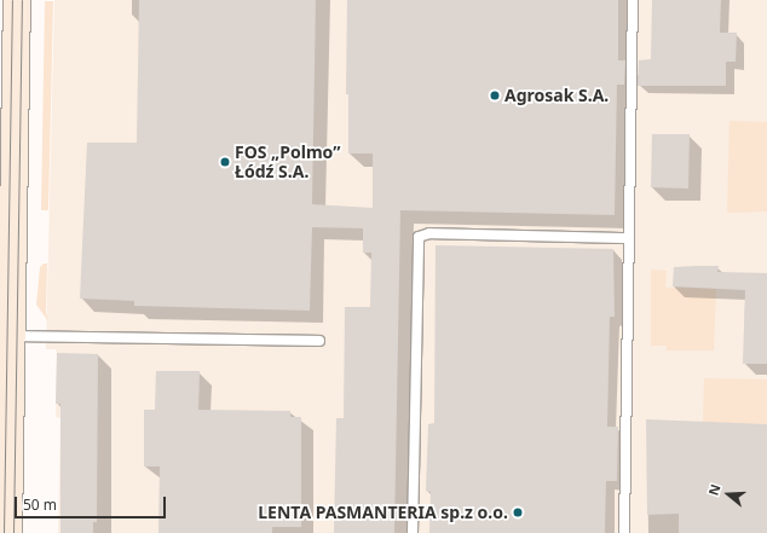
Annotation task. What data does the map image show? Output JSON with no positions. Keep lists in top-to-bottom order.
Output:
{
  "places": ["Agrosak S.A.", "FOS „Polmo” Łódź S.A.", "LENTA PASMANTERIA sp.z o.o."],
  "scale_bar": "50 m",
  "north": "left"
}
